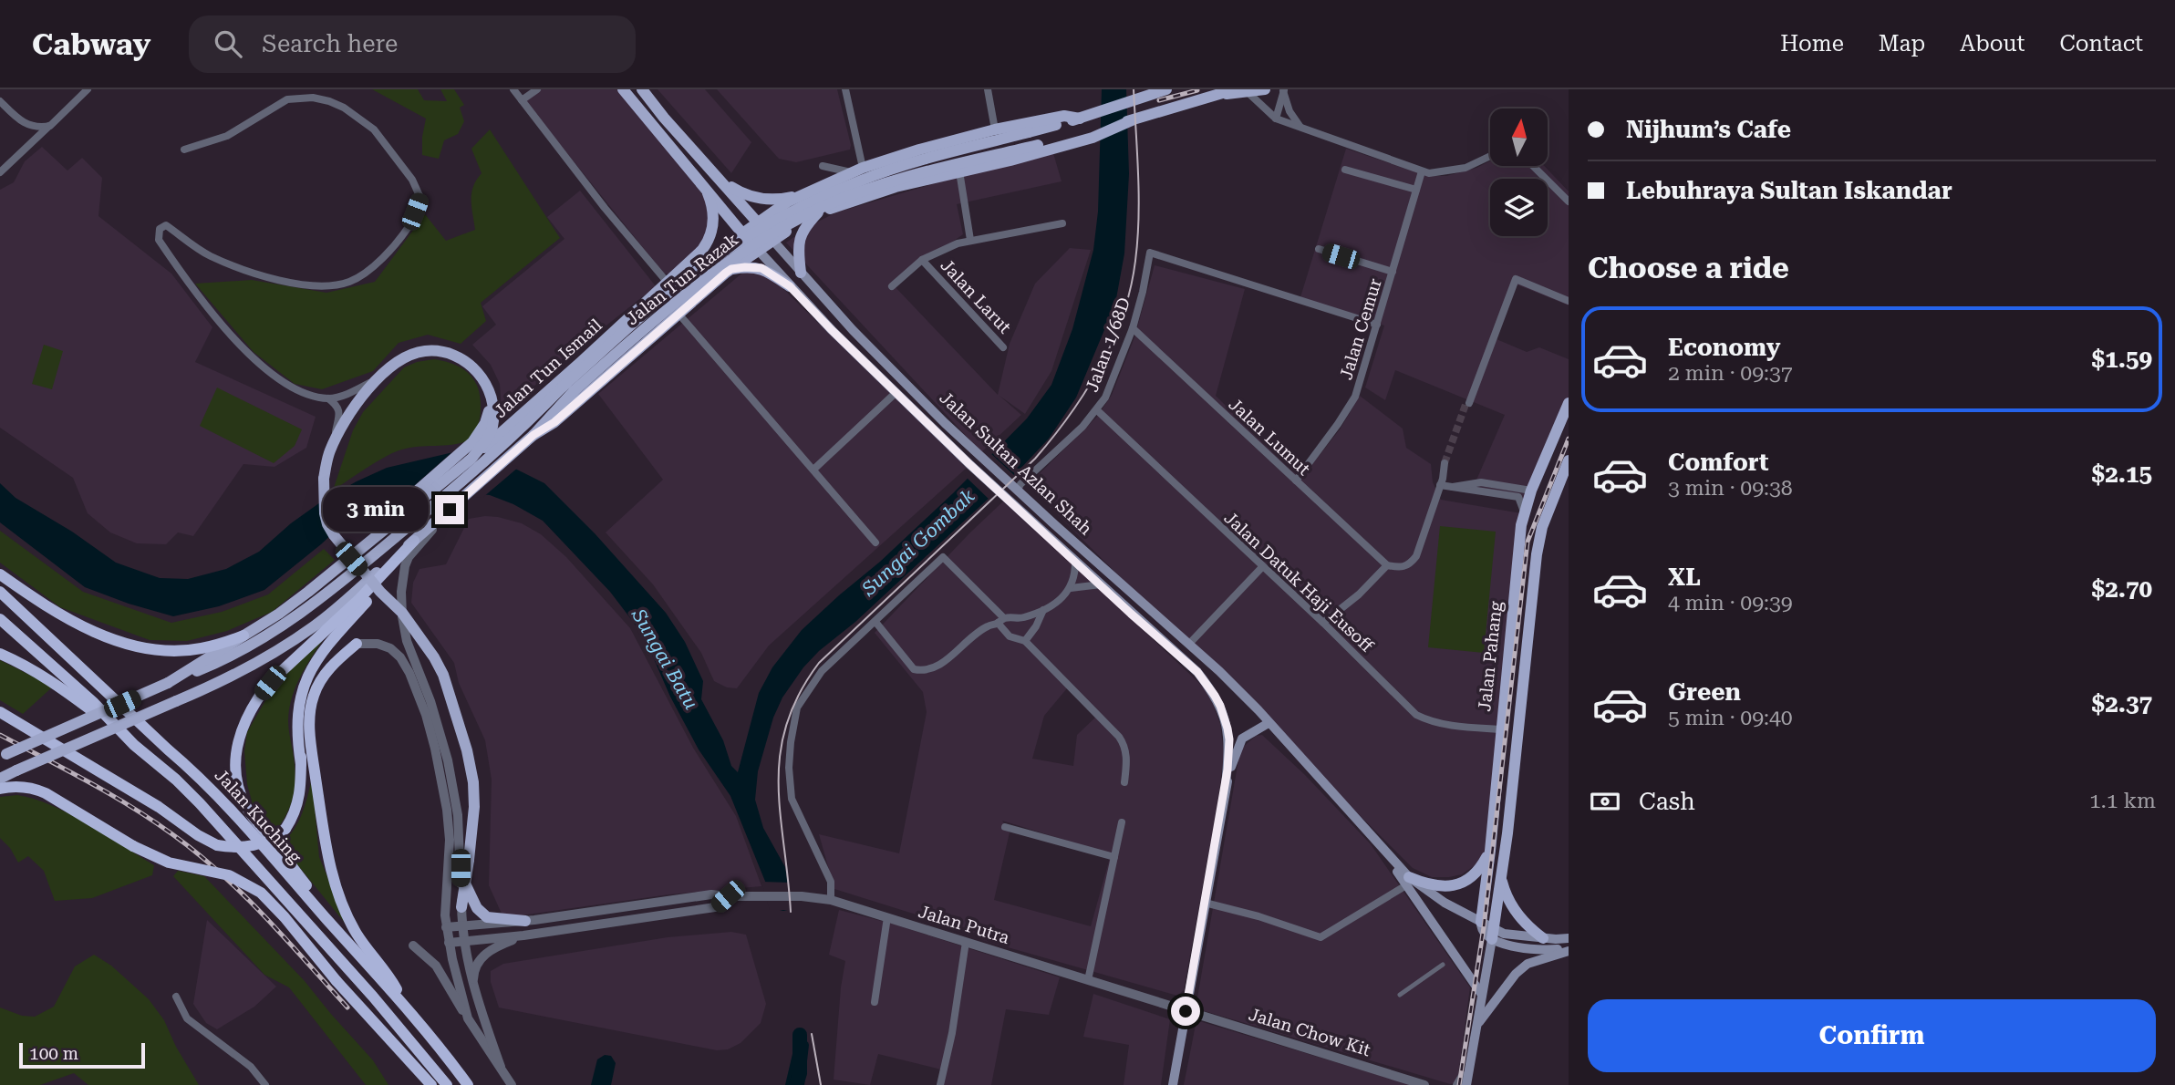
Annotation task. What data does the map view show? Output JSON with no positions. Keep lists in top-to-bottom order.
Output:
{
  "streets": {
    "highway": ["Jalan Kuching"],
    "main road": [
      "Jalan Tun Razak",
      "Jalan Tun Ismail",
      "Jalan Sultan Azlan Shah",
      "Jalan Pahang"
    ],
    "street": [
      "Jalan Larut",
      "Jalan Cemur",
      "Jalan 1/68D",
      "Jalan Lumut",
      "Jalan Datuk Haji Eusoff",
      "Jalan Putra",
      "Jalan Chow Kit"
    ]
  },
  "crossings": [
    ["Jalan Tun Razak", "Jalan Sultan Azlan Shah"],
    ["Jalan Cemur", "Jalan 1/68D"],
    ["Jalan Cemur", "Jalan Lumut"],
    ["Jalan 1/68D", "Jalan Lumut"],
    ["Jalan 1/68D", "Jalan Sultan Azlan Shah"],
    ["Jalan 1/68D", "Jalan Datuk Haji Eusoff"],
    ["Jalan Sultan Azlan Shah", "Jalan Pahang"],
    ["Jalan Datuk Haji Eusoff", "Jalan Pahang"],
    ["Jalan Putra", "Jalan Chow Kit"]
  ],
  "water": ["Sungai Gombak", "Sungai Batu"],
  "scale_bar": "100 m",
  "north": "top",
  "page": {
    "header": "Cabway",
    "search": "Search here",
    "nav": [
      "Home",
      "Map",
      "About",
      "Contact"
    ],
    "banner": ["Nijhum’s Cafe", "Lebuhraya Sultan Iskandar"],
    "heading": "Choose a ride",
    "list": [
      {
        "name": "Economy",
        "note": "2 min · 09:37",
        "value": "$1.59"
      },
      {
        "name": "Comfort",
        "note": "3 min · 09:38",
        "value": "$2.15"
      },
      {
        "name": "XL",
        "note": "4 min · 09:39",
        "value": "$2.70"
      },
      {
        "name": "Green",
        "note": "5 min · 09:40",
        "value": "$2.37"
      }
    ],
    "bubble": "3 min",
    "pay": ["Cash", "1.1 km"],
    "buttons": "Confirm",
    "scale": "100 m"
  }
}
